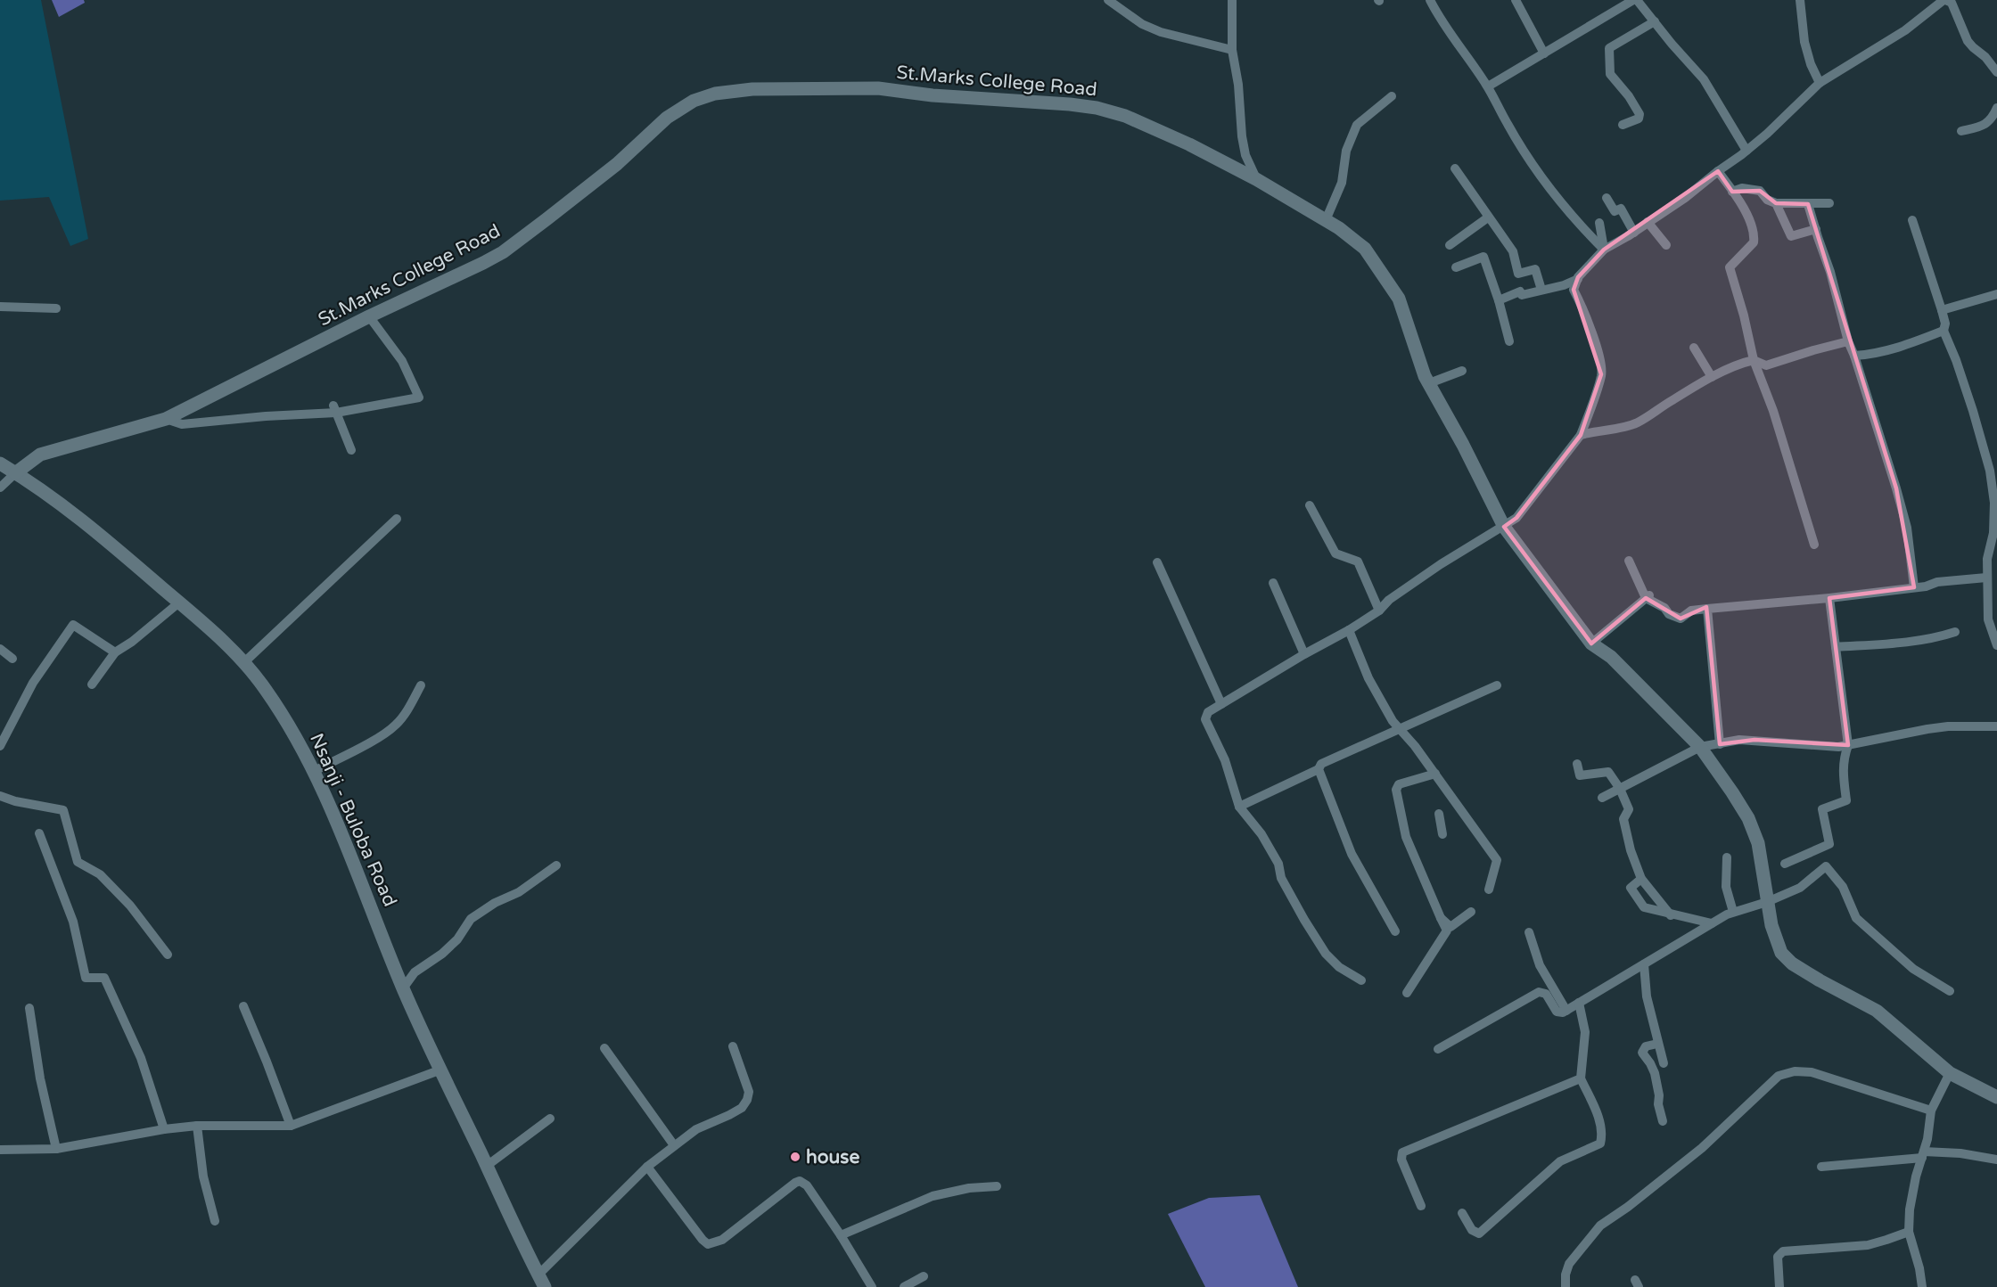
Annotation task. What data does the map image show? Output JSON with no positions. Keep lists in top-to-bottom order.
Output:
{
  "streets": {
    "main road": ["St.Marks College Road", "Nsanji - Buloba Road"]
  },
  "crossings": [
    ["St.Marks College Road", "Nsanji - Buloba Road"]
  ],
  "places": ["house"]
}
